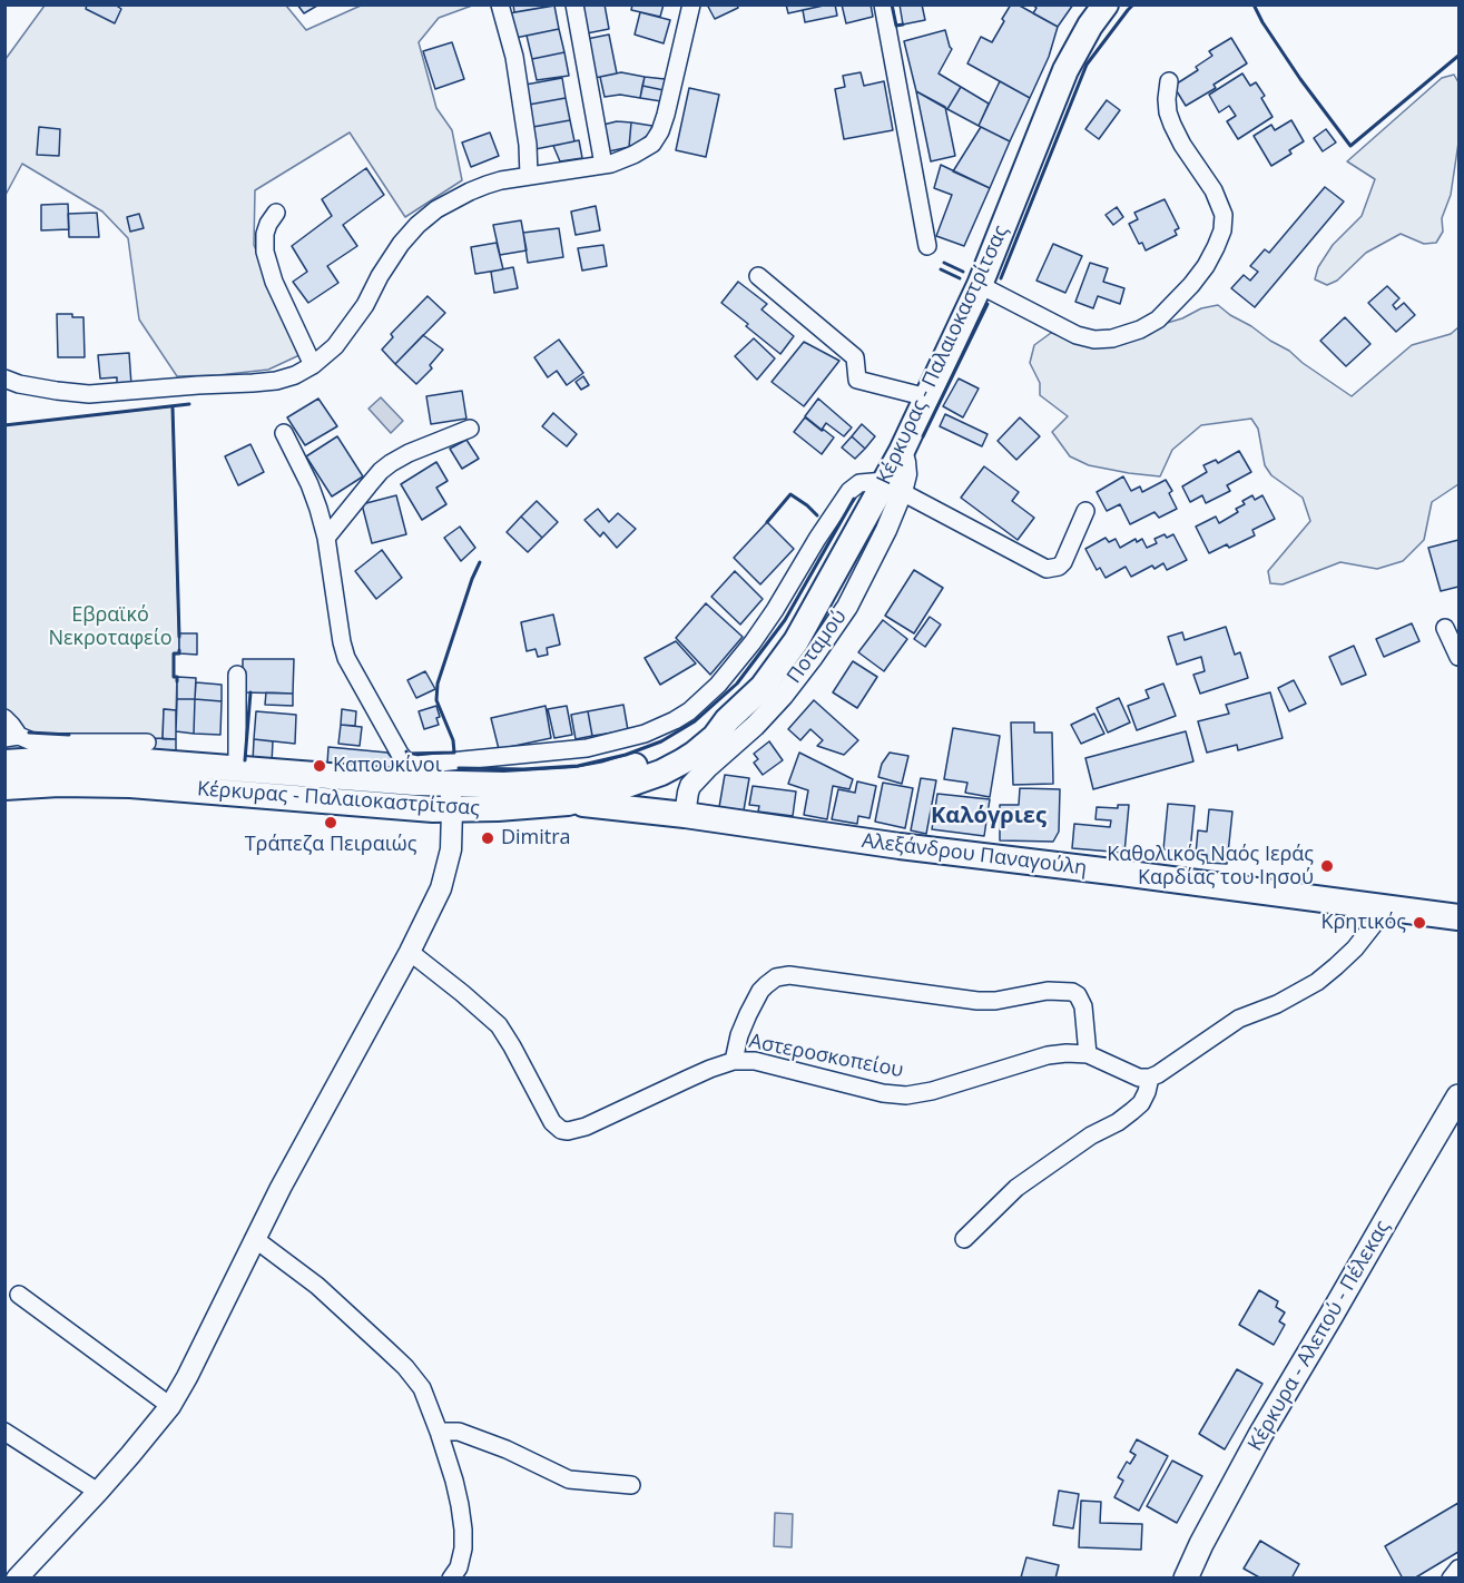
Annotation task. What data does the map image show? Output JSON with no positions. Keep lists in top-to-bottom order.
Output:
{
  "streets": {
    "main road": ["Κέρκυρας - Παλαιοκαστρίτσας", "Αλεξάνδρου Παναγούλη", "Κέρκυρα - Αλεπού - Πέλεκας"],
    "street": ["Ποταμού", "Αστεροσκοπείου"]
  },
  "crossings": [
    ["Κέρκυρας - Παλαιοκαστρίτσας", "Ποταμού"],
    ["Κέρκυρας - Παλαιοκαστρίτσας", "Αλεξάνδρου Παναγούλη"],
    ["Ποταμού", "Αλεξάνδρου Παναγούλη"]
  ],
  "districts": ["Καλόγριες"],
  "parks": ["Εβραϊκό Νεκροταφείο"],
  "places": [
    "Καπουκίνοι",
    "Τράπεζα Πειραιώς",
    "Dimitra",
    "Καθολικός Ναός Ιεράς Καρδίας του Ιησού",
    "Κρητικός"
  ]
}
